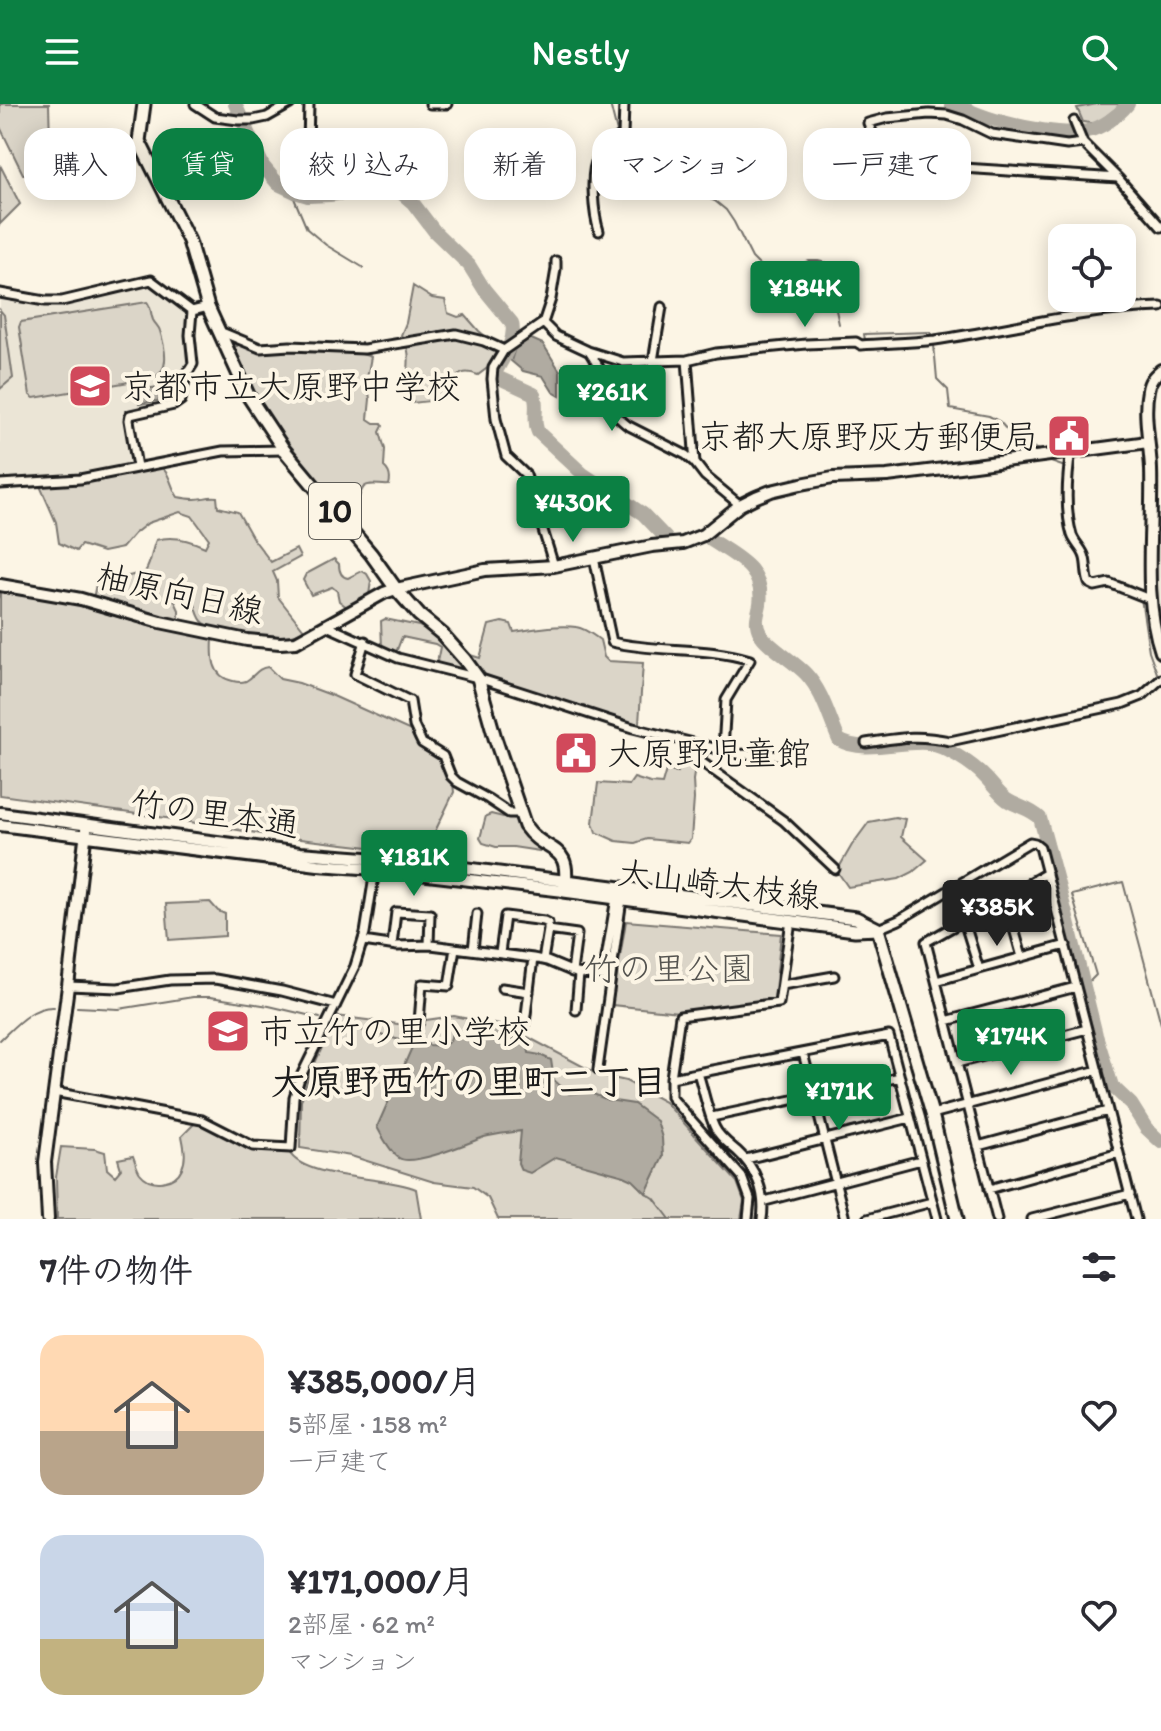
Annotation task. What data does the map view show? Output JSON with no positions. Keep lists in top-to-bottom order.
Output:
{
  "streets": {
    "main road": [
      "10",
      "柚原向日線",
      "竹の里本通",
      "大山崎大枝線"
    ]
  },
  "crossings": [
    ["柚原向日線", "大山崎大枝線"],
    ["竹の里本通", "大山崎大枝線"]
  ],
  "districts": ["大原野西竹の里町二丁目"],
  "parks": ["竹の里公園"],
  "places": {
    "school or university": ["京都市立大原野中学校", "市立竹の里小学校"],
    "public building": ["京都大原野灰方郵便局", "大原野児童館"]
  },
  "page": {
    "header": "Nestly",
    "chip": [
      "購入",
      "賃貸",
      "絞り込み",
      "新着",
      "マンション",
      "一戸建て"
    ],
    "price": [
      "¥184K",
      "¥261K",
      "¥430K",
      "¥181K",
      "¥385K",
      "¥174K",
      "¥171K"
    ],
    "heading": "7件の物件",
    "list": [
      {
        "name": "¥385,000/月",
        "note": "5部屋 · 158 m² · 一戸建て"
      },
      {
        "name": "¥171,000/月",
        "note": "2部屋 · 62 m² · マンション"
      }
    ]
  }
}
